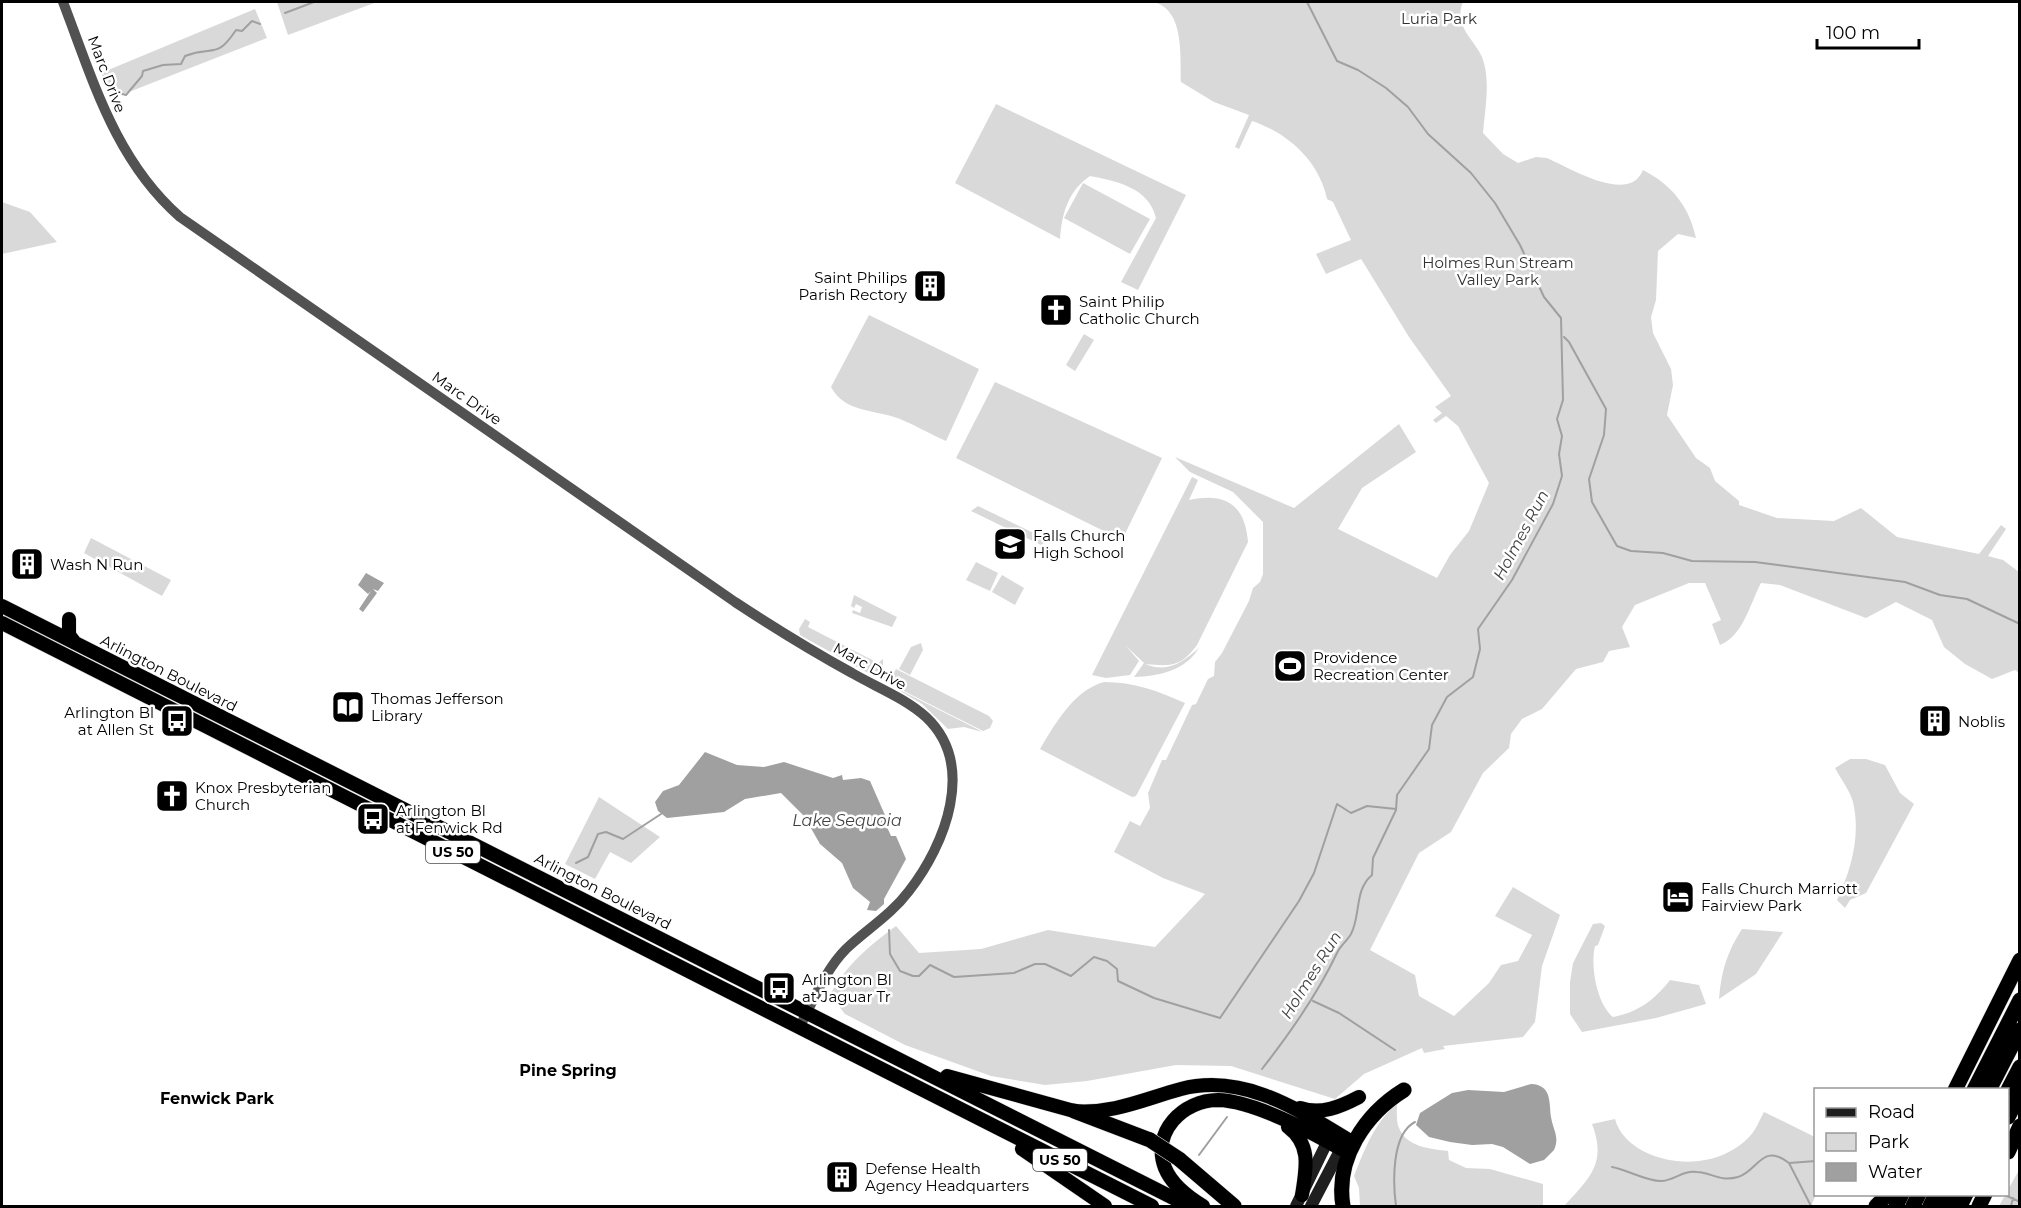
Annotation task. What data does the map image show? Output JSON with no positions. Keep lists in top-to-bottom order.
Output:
{
  "streets": {
    "highway": ["Arlington Boulevard", "US 50"],
    "street": ["Marc Drive"]
  },
  "crossings": [
    ["Marc Drive", "Arlington Boulevard"]
  ],
  "districts": ["Pine Spring", "Fenwick Park"],
  "water": ["Holmes Run", "Lake Sequoia"],
  "parks": ["Luria Park", "Holmes Run Stream Valley Park"],
  "places": {
    "building": [
      "Saint Philips Parish Rectory",
      "Wash N Run",
      "Noblis",
      "Defense Health Agency Headquarters"
    ],
    "church": ["Saint Philip Catholic Church", "Knox Presbyterian Church"],
    "school or university": ["Falls Church High School"],
    "sports": ["Providence Recreation Center"],
    "library": ["Thomas Jefferson Library"],
    "bus stop": ["Arlington Bl at Allen St", "Arlington Bl at Fenwick Rd", "Arlington Bl at Jaguar Tr"],
    "hotel": ["Falls Church Marriott Fairview Park"]
  },
  "legend": ["Road", "Park", "Water"],
  "scale_bar": "100 m"
}
